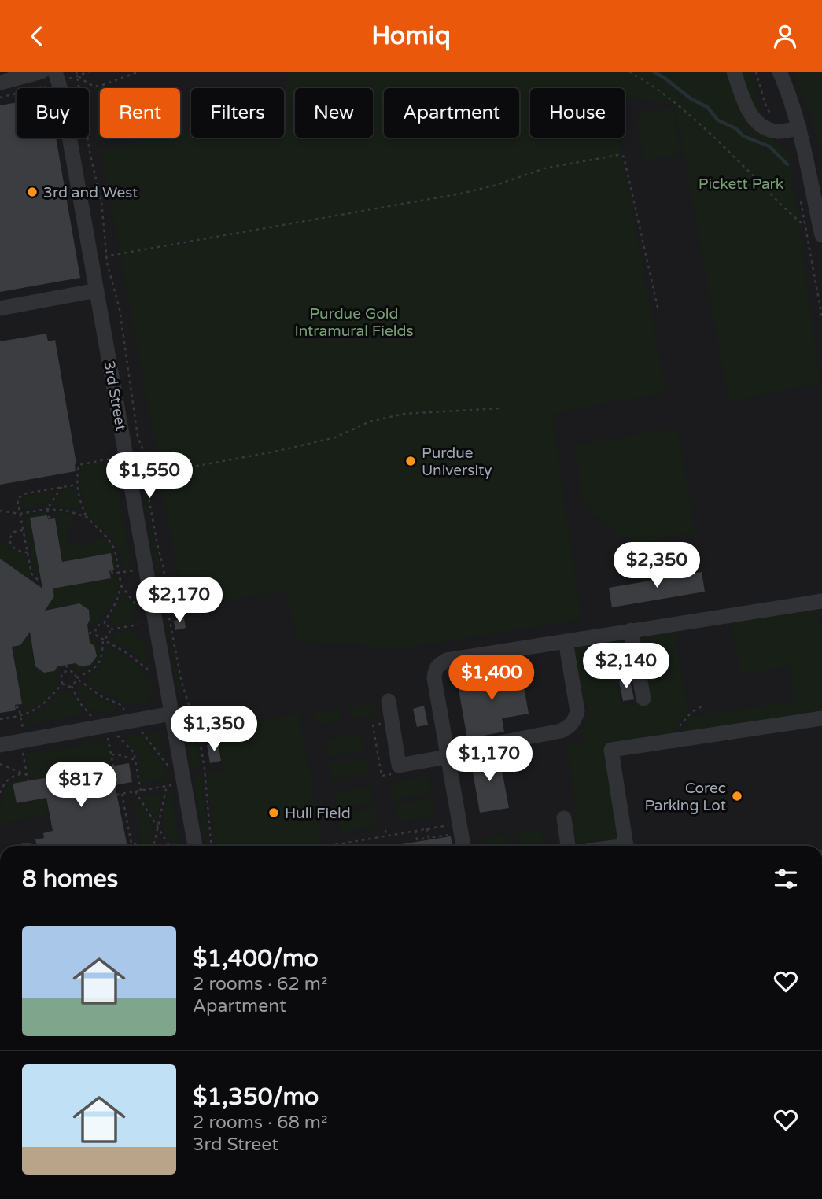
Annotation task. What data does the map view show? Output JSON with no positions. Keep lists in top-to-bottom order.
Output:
{
  "streets": {
    "street": ["3rd Street"]
  },
  "parks": ["Pickett Park", "Purdue Gold Intramural Fields"],
  "places": [
    "3rd and West",
    "Purdue University",
    "Corec Parking Lot",
    "Hull Field"
  ],
  "page": {
    "header": "Homiq",
    "chip": [
      "Buy",
      "Rent",
      "Filters",
      "New",
      "Apartment",
      "House"
    ],
    "price": [
      "$1,550",
      "$2,350",
      "$2,170",
      "$2,140",
      "$1,400",
      "$1,350",
      "$1,170",
      "$817"
    ],
    "heading": "8 homes",
    "list": [
      {
        "name": "$1,400/mo",
        "note": "2 rooms · 62 m² · Apartment"
      },
      {
        "name": "$1,350/mo",
        "note": "2 rooms · 68 m² · 3rd Street"
      }
    ]
  }
}
